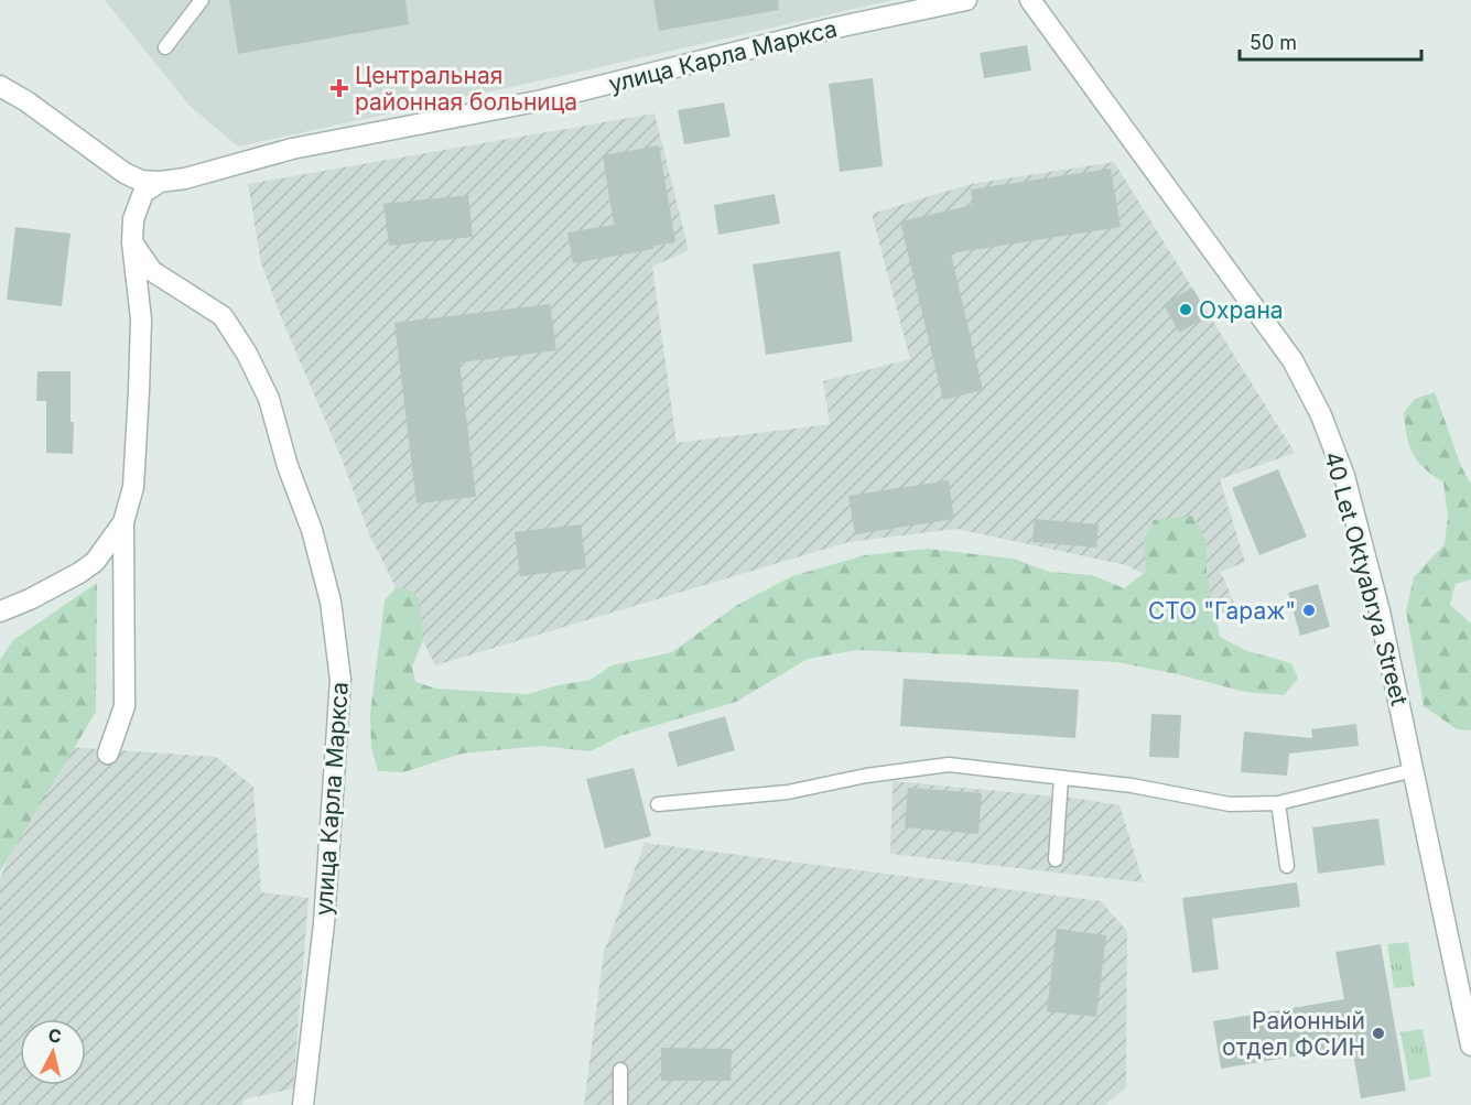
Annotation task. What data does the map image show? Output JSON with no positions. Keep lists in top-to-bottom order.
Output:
{
  "streets": {
    "street": ["улица Карла Маркса", "40 Let Oktyabrya Street"]
  },
  "places": {
    "health": ["Центральная районная больница"],
    "other": ["Охрана", "СТО \"Гараж\"", "Районный отдел ФСИН"]
  },
  "scale_bar": "50 m",
  "north": "top"
}
